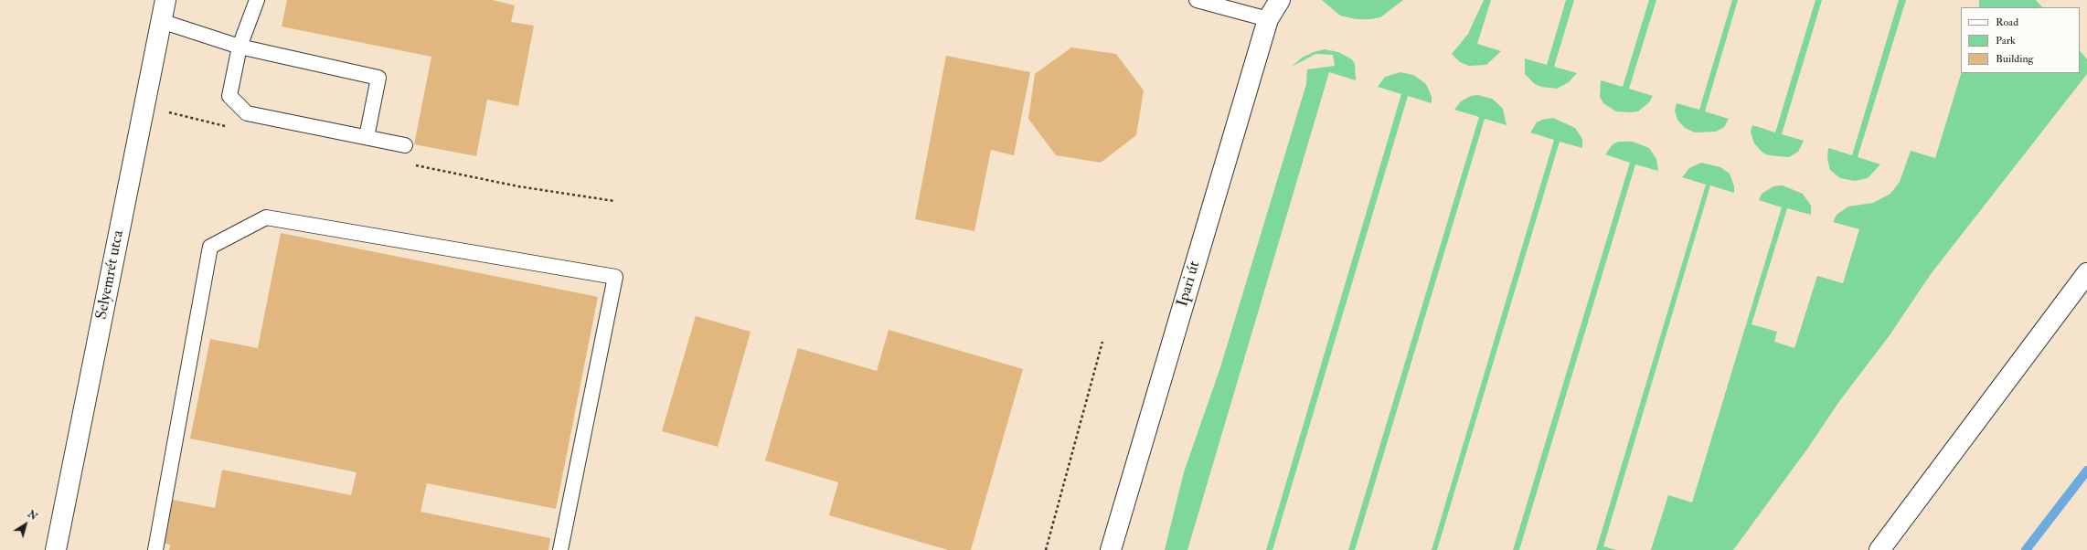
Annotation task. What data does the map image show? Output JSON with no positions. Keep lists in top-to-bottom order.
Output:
{
  "streets": {
    "street": ["Selyemrét utca", "Ipari út"]
  },
  "legend": ["Road", "Park", "Building"],
  "north": "top right"
}
